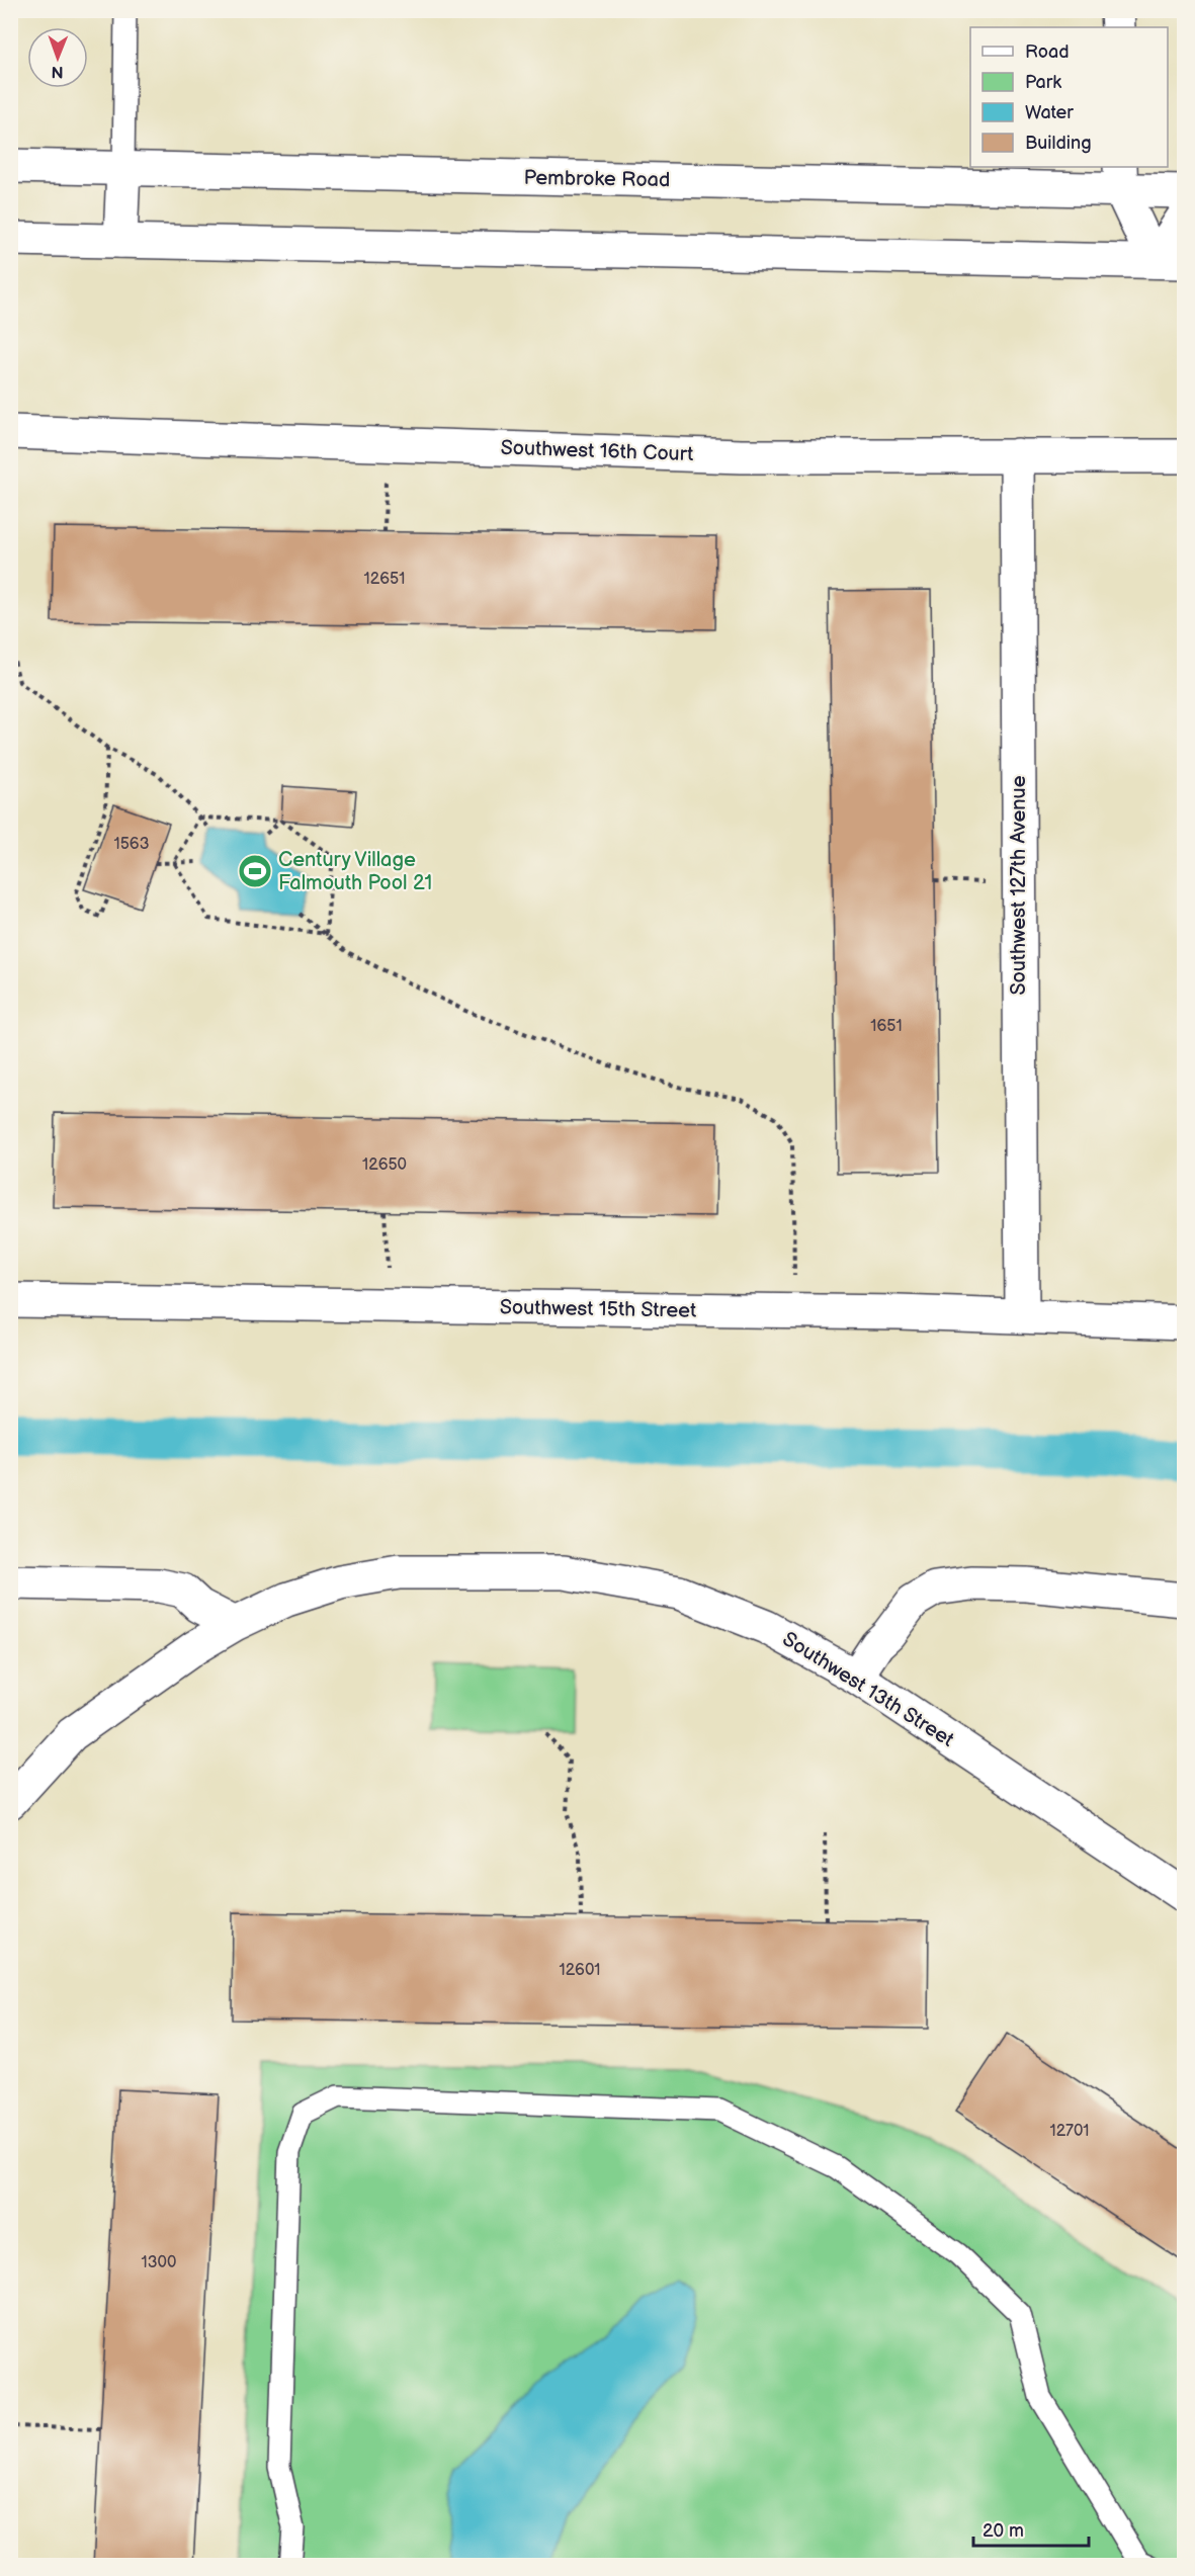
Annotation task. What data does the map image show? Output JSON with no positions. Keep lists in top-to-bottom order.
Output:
{
  "streets": {
    "street": [
      "Pembroke Road",
      "Southwest 16th Court",
      "Southwest 127th Avenue",
      "Southwest 15th Street",
      "Southwest 13th Street"
    ]
  },
  "crossings": [
    ["Southwest 16th Court", "Southwest 127th Avenue"],
    ["Southwest 127th Avenue", "Southwest 15th Street"]
  ],
  "places": {
    "sports": ["Century Village Falmouth Pool 21"]
  },
  "house_numbers": [
    "12651",
    "1563",
    "1651",
    "12650",
    "12601",
    "12701",
    "1300"
  ],
  "legend": [
    "Road",
    "Park",
    "Water",
    "Building"
  ],
  "scale_bar": "20 m",
  "north": "bottom"
}
